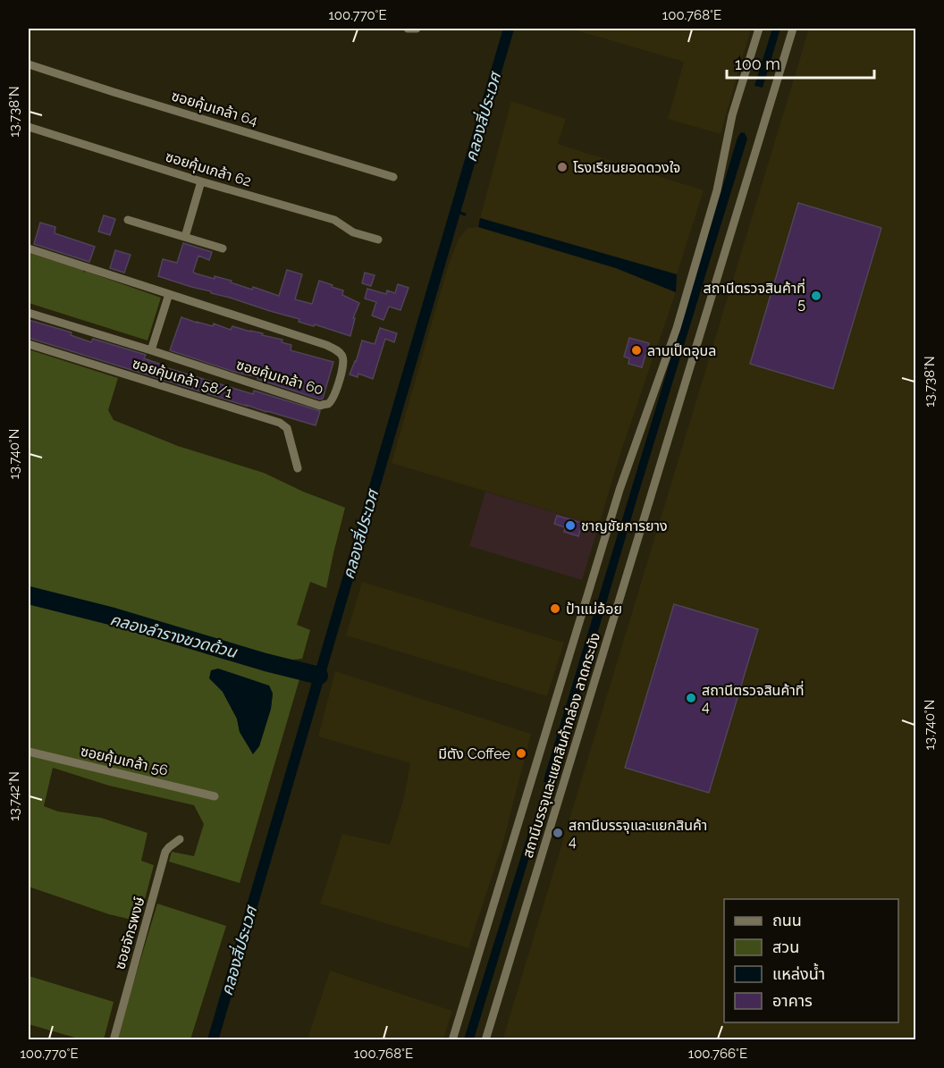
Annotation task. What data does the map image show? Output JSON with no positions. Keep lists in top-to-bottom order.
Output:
{
  "streets": {
    "street": [
      "ซอยคุ้มเกล้า 64",
      "ซอยคุ้มเกล้า 62",
      "ซอยคุ้มเกล้า 60",
      "ซอยคุ้มเกล้า 58/1",
      "สถานีบรรจุและแยกสินค้ากล่อง ลาดกระบัง",
      "ซอยคุ้มเกล้า 56",
      "ซอยจักรพงษ์"
    ]
  },
  "water": ["คลองสี่ประเวศ", "คลองลำรางชวดด้วน"],
  "places": [
    "โรงเรียนยอดดวงใจ",
    "สถานีตรวจสินค้าที่ 5",
    "ลาบเป็ดอุบล",
    "ชาญชัยการยาง",
    "ป้าแม่อ้อย",
    "สถานีตรวจสินค้าที่ 4",
    "มีตัง Coffee",
    "สถานีบรรจุและแยกสินค้า 4"
  ],
  "legend": [
    "ถนน",
    "สวน",
    "แหล่งน้ำ",
    "อาคาร"
  ],
  "scale_bar": "100 m",
  "coordinates": [
    "100.770°E",
    "100.768°E",
    "13.738°N",
    "13.740°N",
    "13.742°N",
    "100.766°E"
  ]
}
